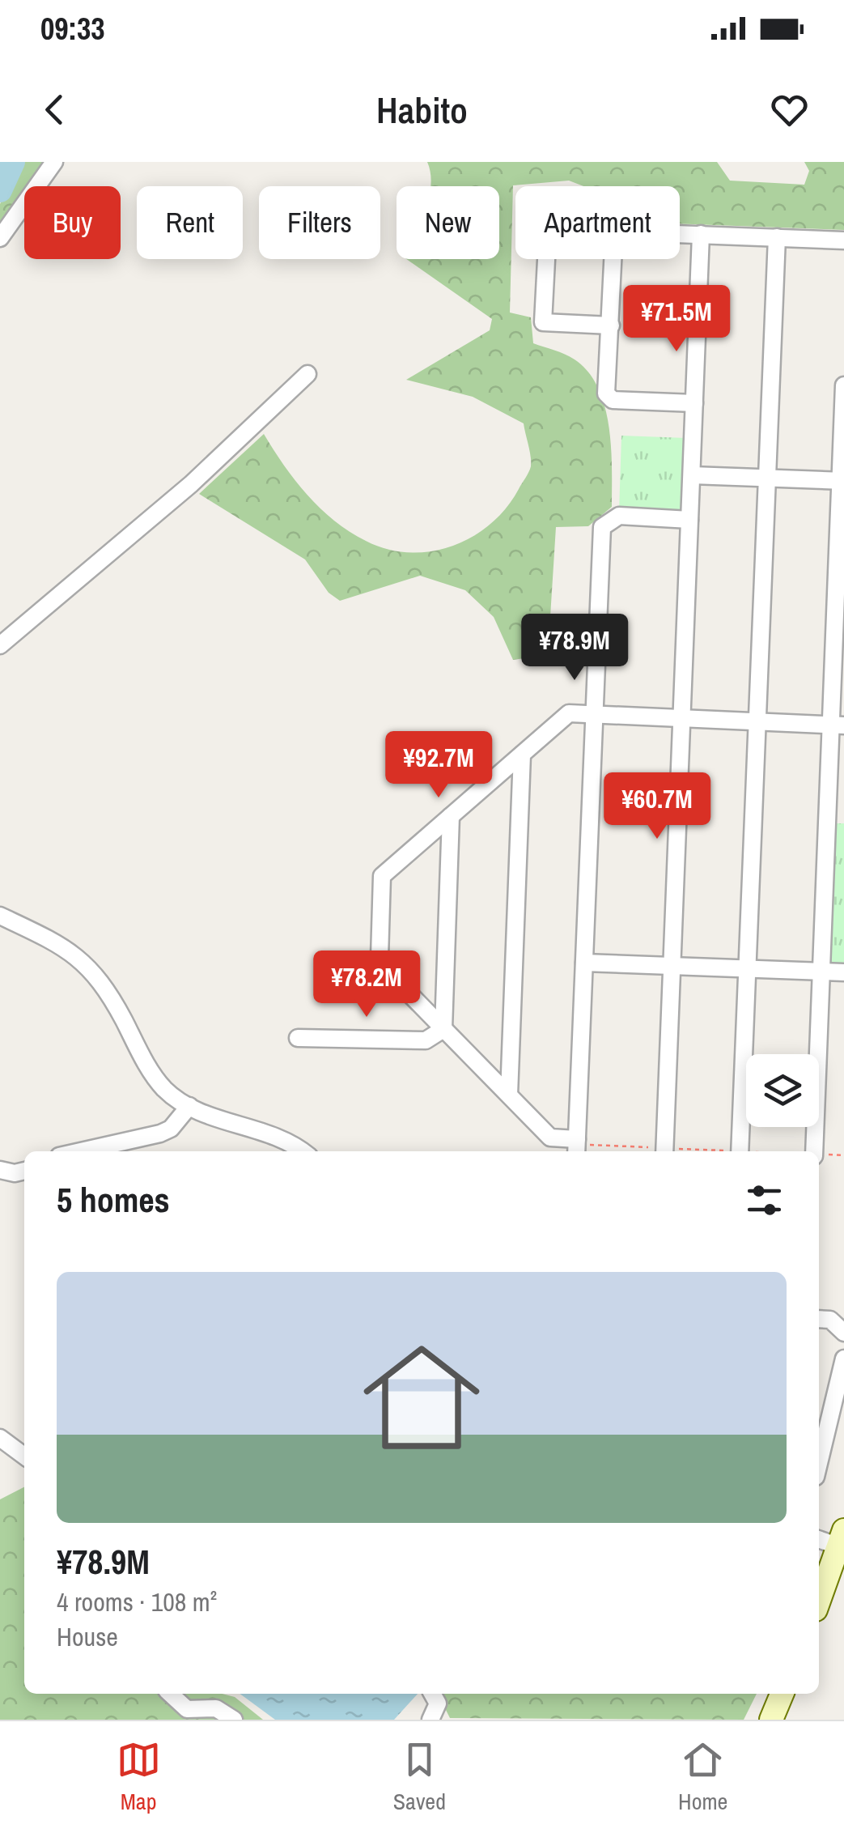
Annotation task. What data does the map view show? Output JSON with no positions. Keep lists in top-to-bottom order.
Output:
{
  "page": {
    "status": "09:33",
    "header": "Habito",
    "chip": [
      "Buy",
      "Rent",
      "Filters",
      "New",
      "Apartment"
    ],
    "price": [
      "¥71.5M",
      "¥78.9M",
      "¥92.7M",
      "¥60.7M",
      "¥78.2M"
    ],
    "heading": "5 homes",
    "list": [
      {
        "name": "¥78.9M",
        "note": "4 rooms · 108 m² · House"
      }
    ],
    "tabs": ["Map", "Saved", "Home"]
  }
}
